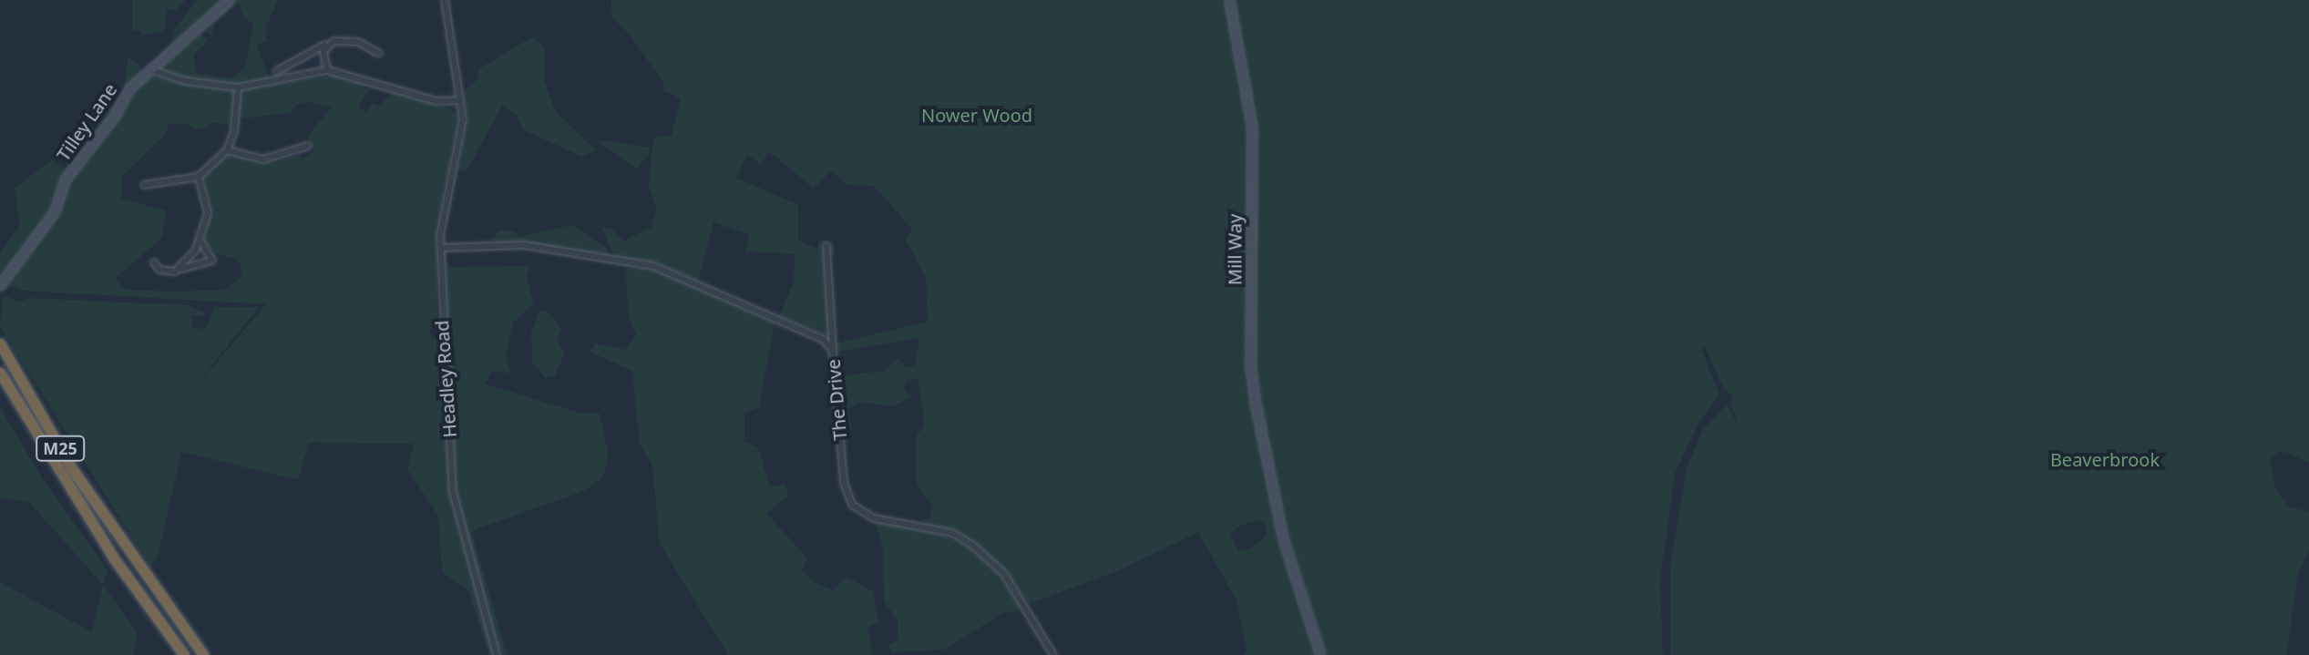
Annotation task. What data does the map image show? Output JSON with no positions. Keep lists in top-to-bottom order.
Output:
{
  "streets": {
    "highway": ["M25"],
    "main road": ["Tilley Lane", "Mill Way"],
    "street": ["Headley Road", "The Drive"]
  },
  "crossings": [
    ["Headley Road", "The Drive"]
  ],
  "parks": ["Nower Wood", "Beaverbrook"]
}
